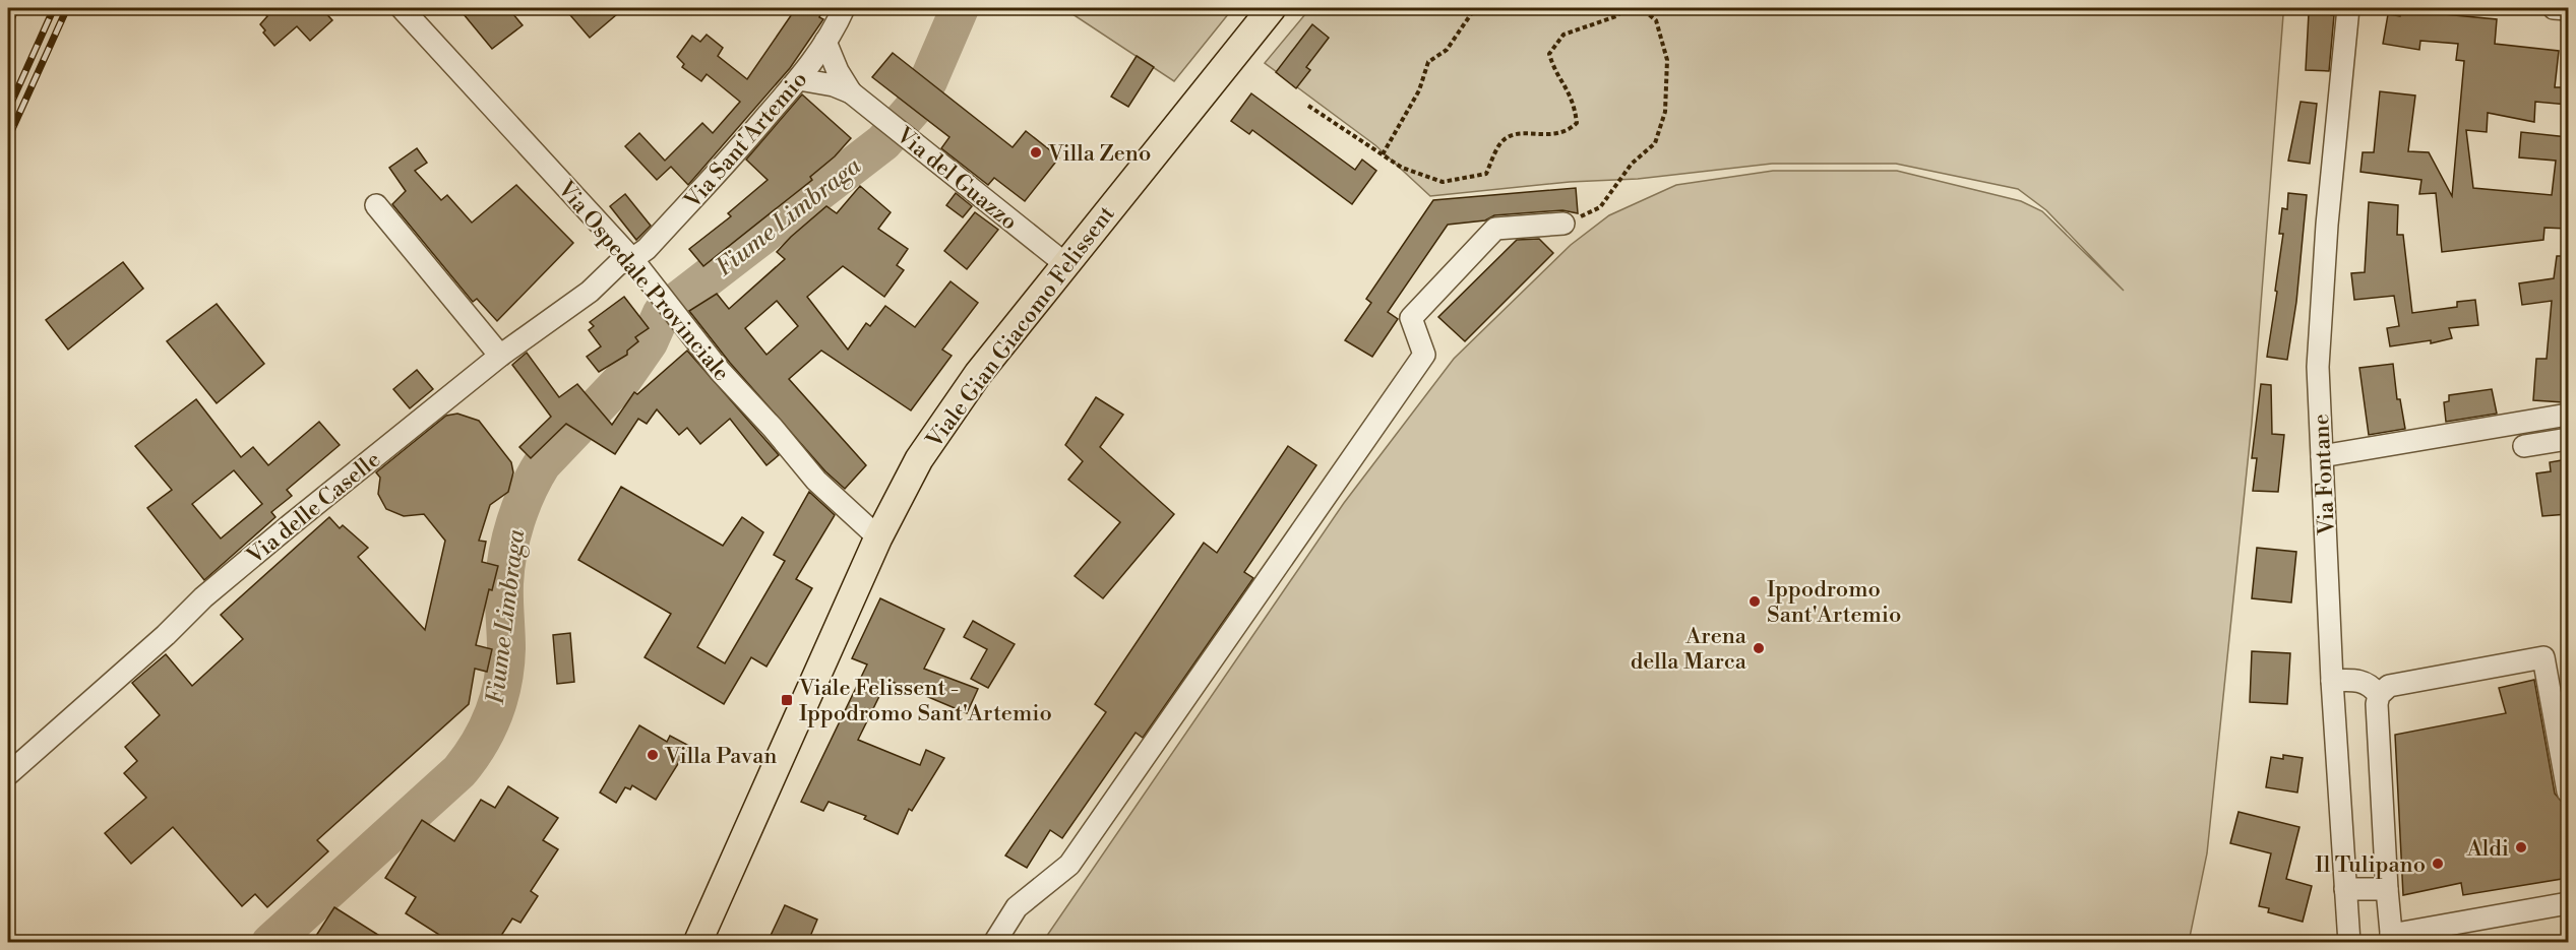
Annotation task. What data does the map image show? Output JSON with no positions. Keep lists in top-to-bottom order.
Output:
{
  "streets": {
    "main road": ["Viale Gian Giacomo Felissent"],
    "street": [
      "Via Sant'Artemio",
      "Via del Guazzo",
      "Via Ospedale Provinciale",
      "Via Fontane",
      "Via delle Caselle"
    ]
  },
  "crossings": [
    ["Via Sant'Artemio", "Via del Guazzo"],
    ["Via Sant'Artemio", "Via Ospedale Provinciale"],
    ["Via Sant'Artemio", "Via delle Caselle"],
    ["Via del Guazzo", "Viale Gian Giacomo Felissent"],
    ["Via Ospedale Provinciale", "Viale Gian Giacomo Felissent"],
    ["Via Ospedale Provinciale", "Via delle Caselle"]
  ],
  "water": ["Fiume Limbraga"],
  "places": {
    "other": [
      "Villa Zeno",
      "Ippodromo Sant'Artemio",
      "Arena della Marca",
      "Villa Pavan",
      "Aldi",
      "Il Tulipano"
    ],
    "transit": ["Viale Felissent - Ippodromo Sant'Artemio"]
  }
}
